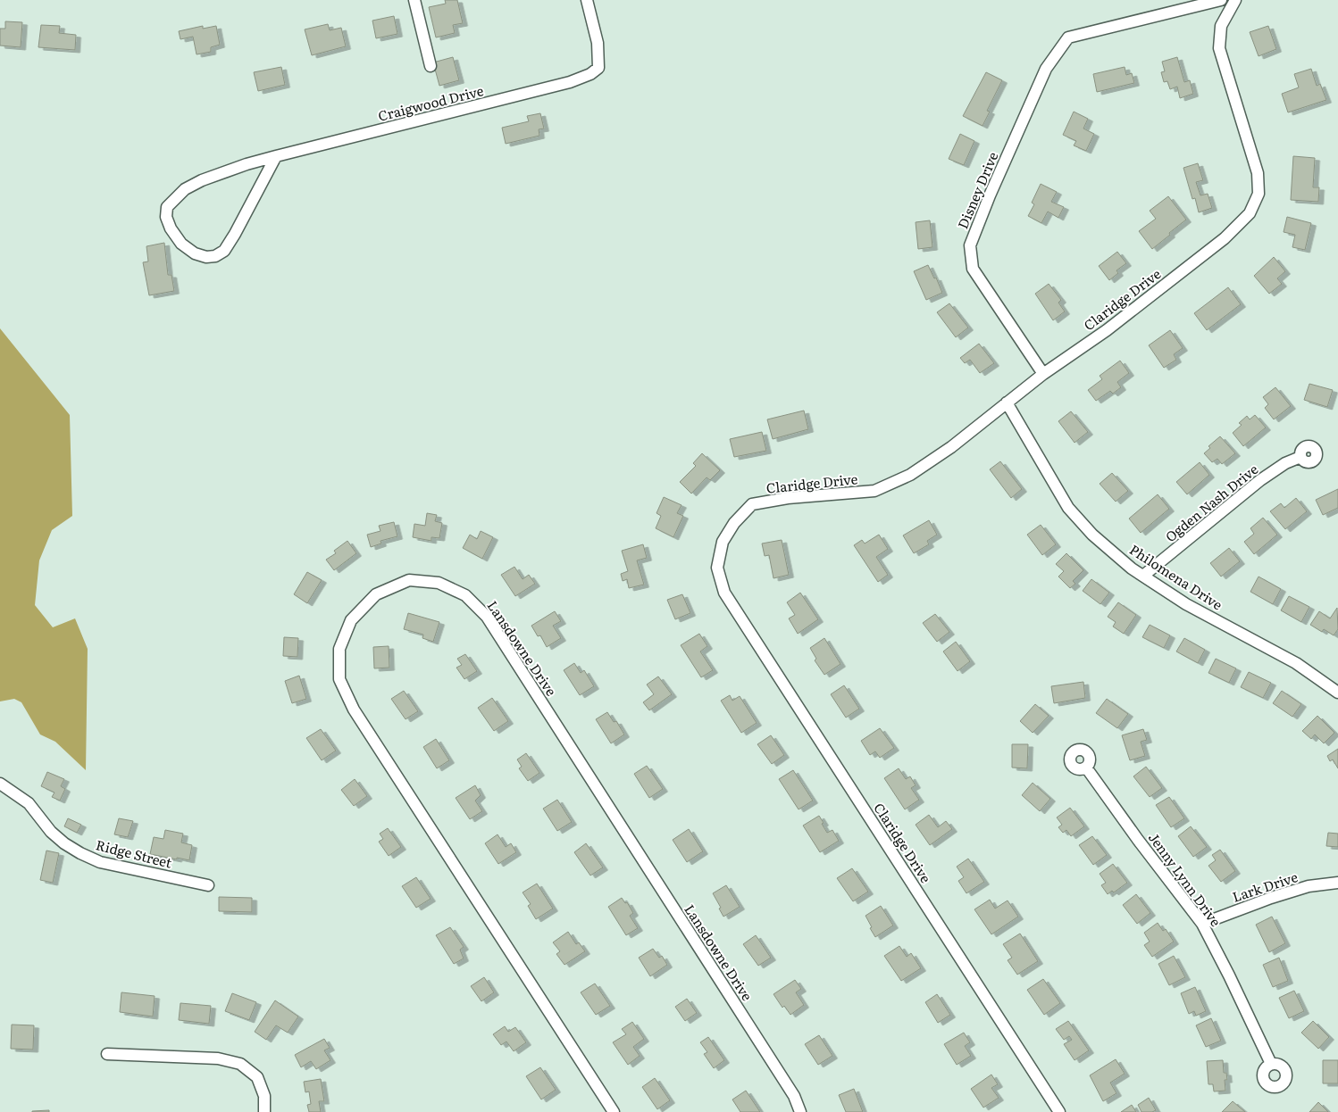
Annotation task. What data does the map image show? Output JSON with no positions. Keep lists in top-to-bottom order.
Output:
{
  "streets": {
    "street": [
      "Craigwood Drive",
      "Disney Drive",
      "Claridge Drive",
      "Ogden Nash Drive",
      "Philomena Drive",
      "Lansdowne Drive",
      "Ridge Street",
      "Jenny Lynn Drive",
      "Lark Drive"
    ]
  },
  "crossings": [
    ["Disney Drive", "Claridge Drive"],
    ["Claridge Drive", "Philomena Drive"],
    ["Ogden Nash Drive", "Philomena Drive"],
    ["Jenny Lynn Drive", "Lark Drive"]
  ]
}
